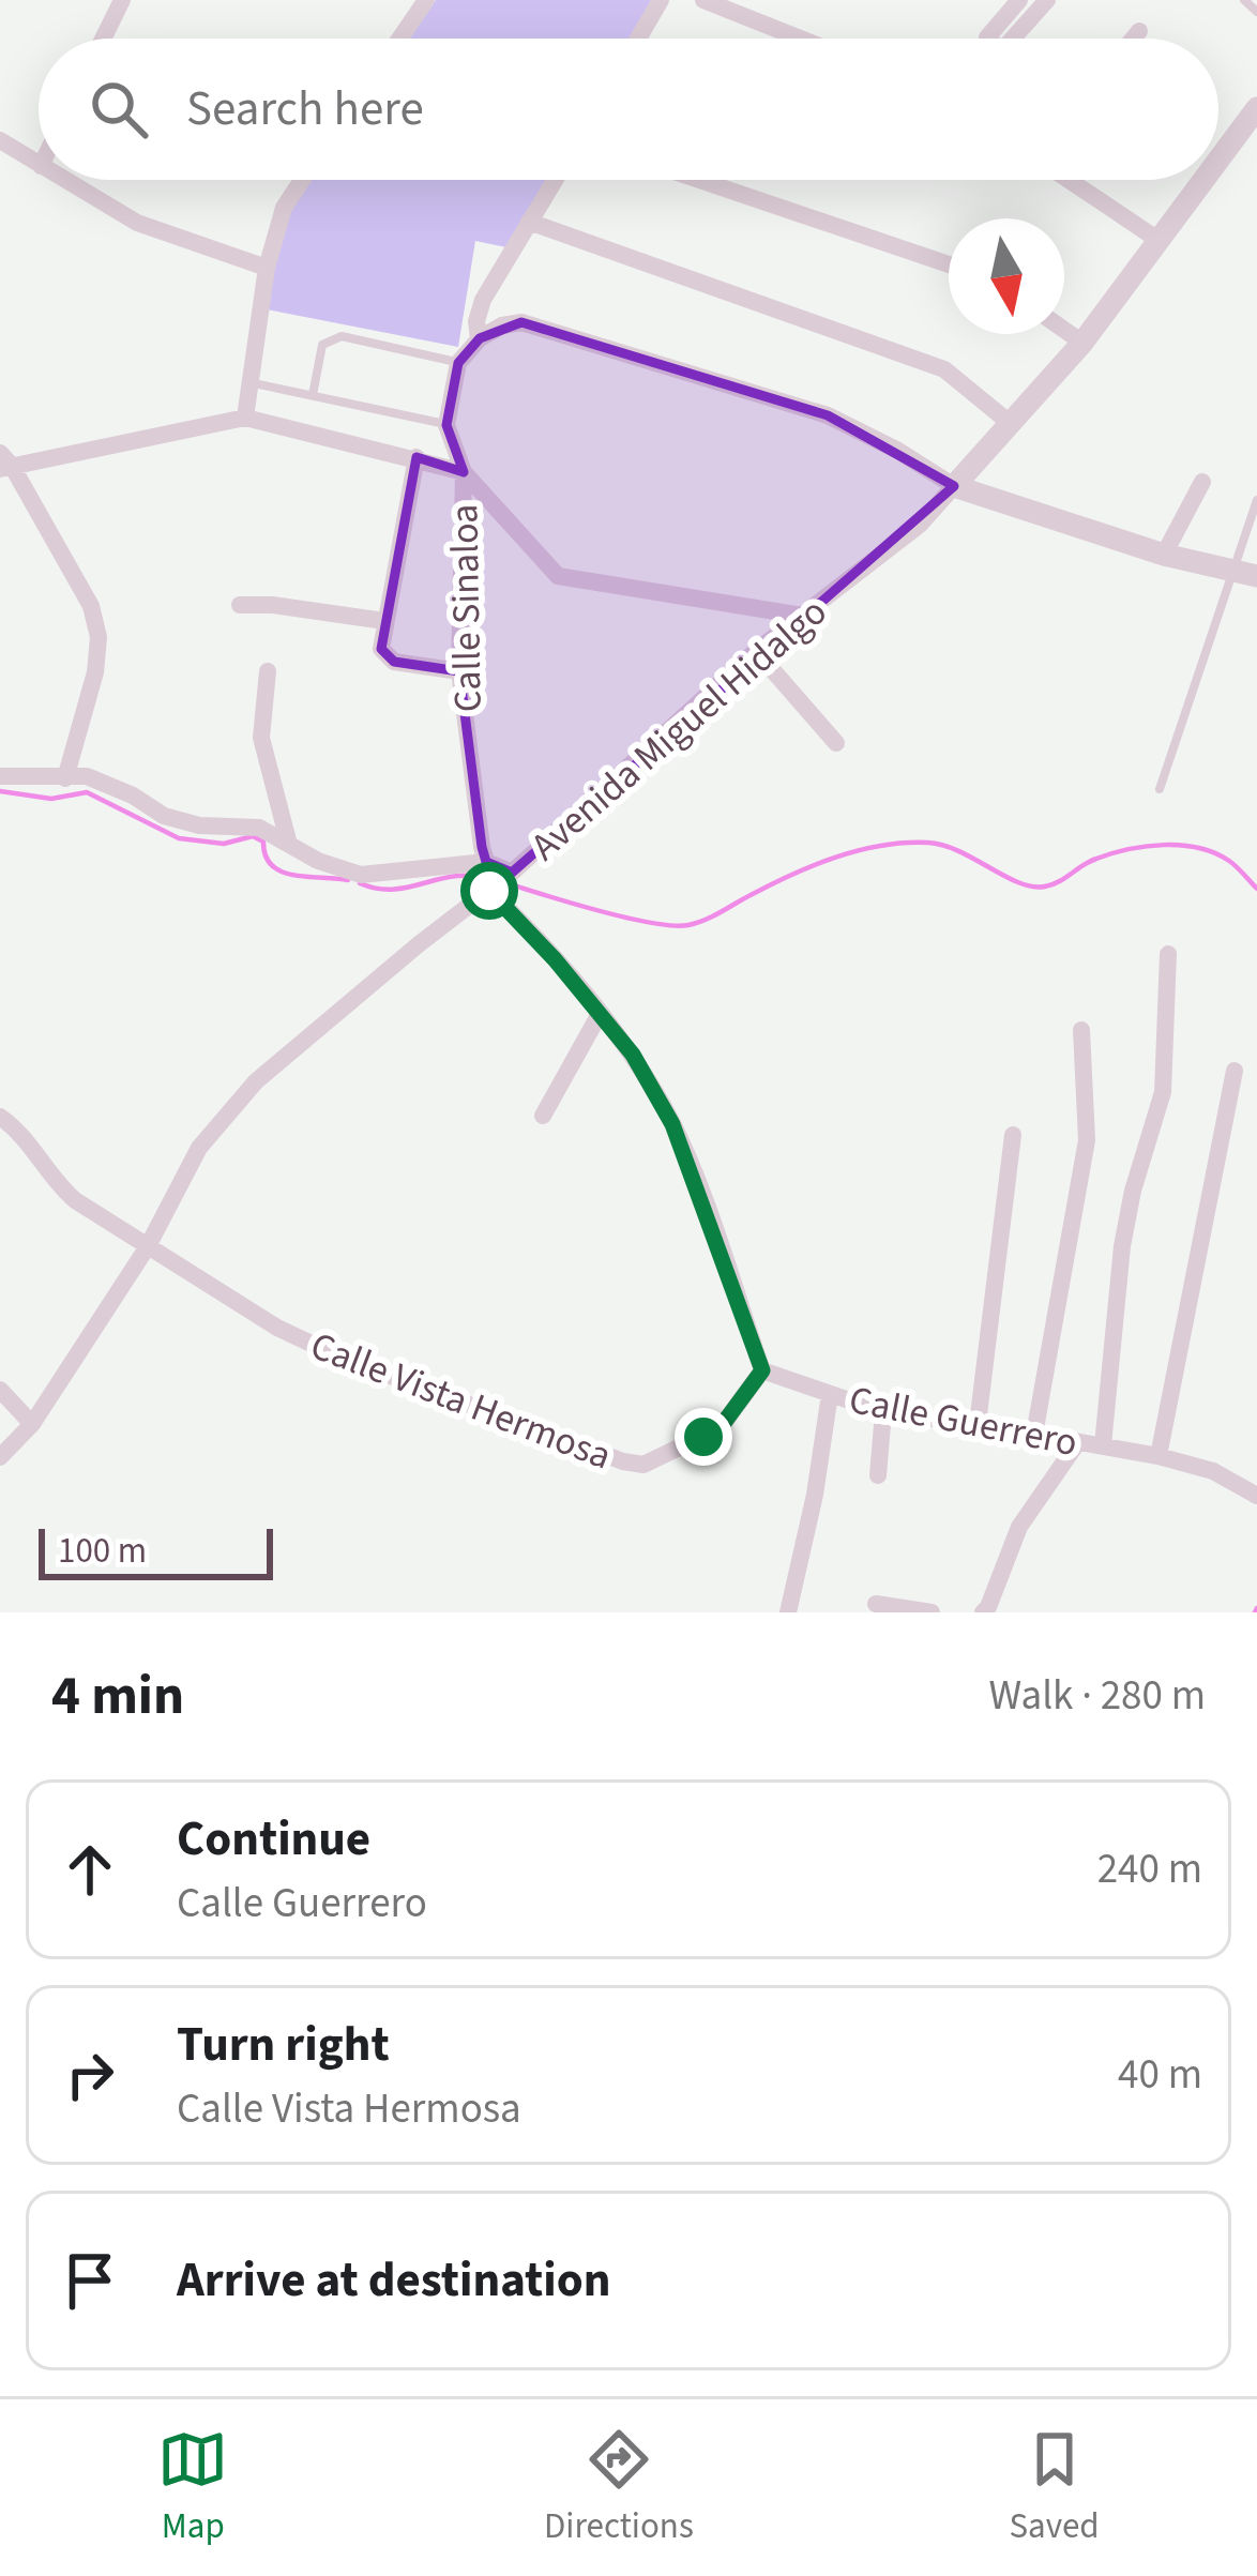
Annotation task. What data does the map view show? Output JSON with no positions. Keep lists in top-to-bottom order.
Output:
{
  "streets": {
    "street": [
      "Calle Sinaloa",
      "Avenida Miguel Hidalgo",
      "Calle Vista Hermosa",
      "Calle Guerrero"
    ]
  },
  "crossings": [
    ["Avenida Miguel Hidalgo", "Calle Vista Hermosa"],
    ["Calle Vista Hermosa", "Calle Guerrero"]
  ],
  "scale_bar": "100 m",
  "north": "bottom",
  "page": {
    "search": "Search here",
    "scale": "100 m",
    "heading": ["4 min", "Walk · 280 m"],
    "list": [
      ["Continue", "Calle Guerrero", "240 m"],
      ["Turn right", "Calle Vista Hermosa", "40 m"],
      "Arrive at destination"
    ],
    "nav": ["Map", "Directions", "Saved"]
  }
}
